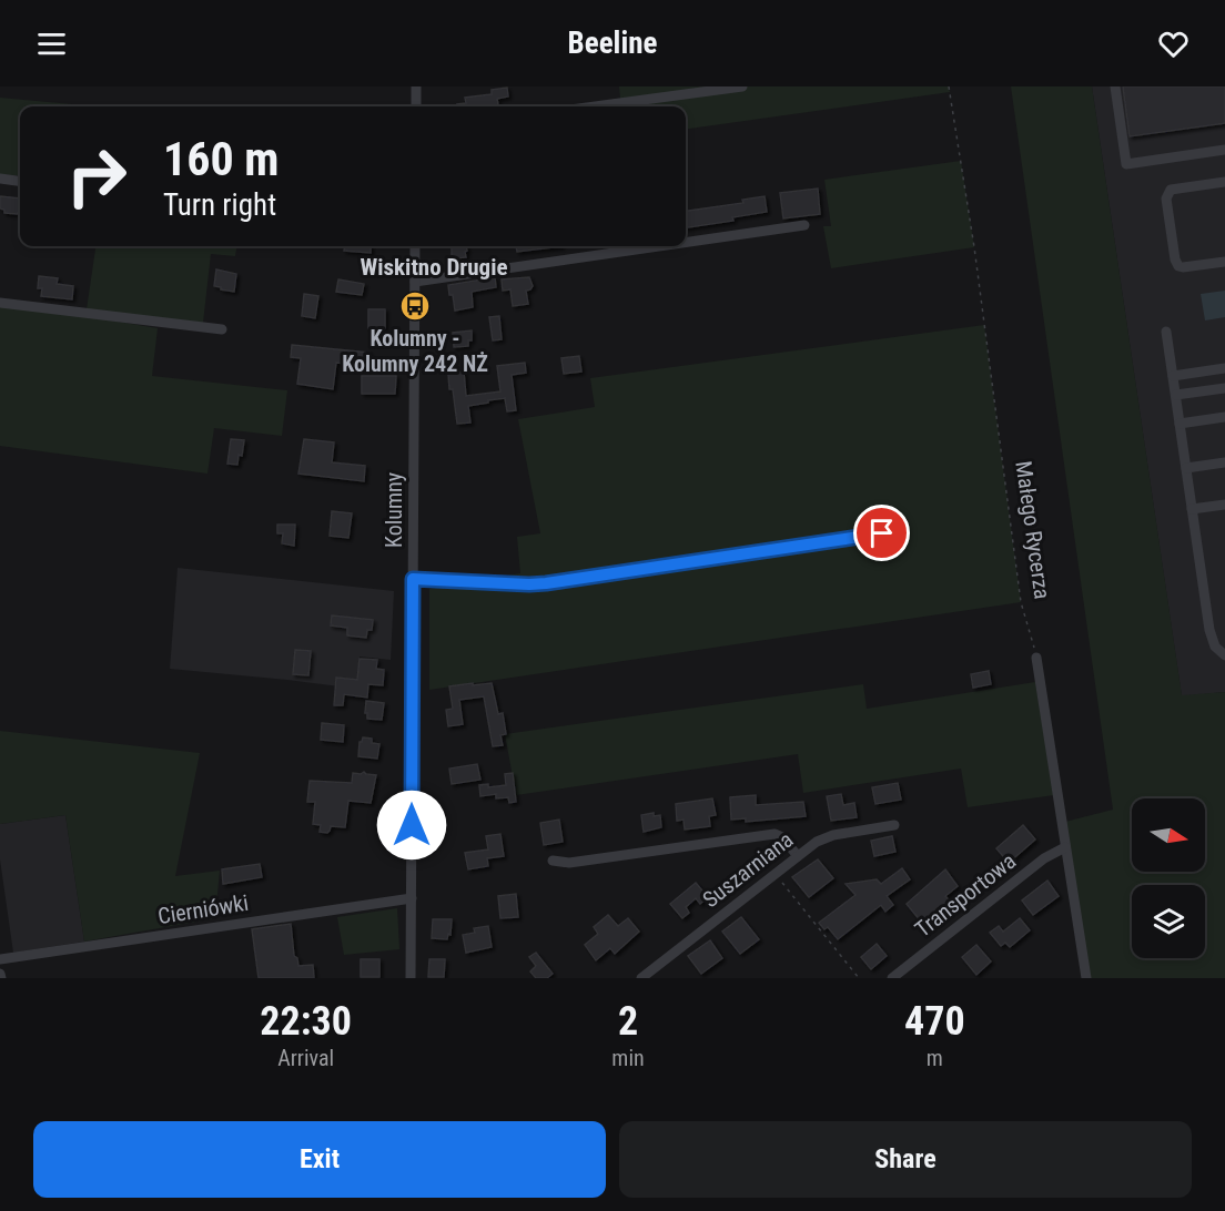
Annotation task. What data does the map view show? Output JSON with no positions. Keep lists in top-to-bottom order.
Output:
{
  "streets": {
    "street": [
      "Kolumny",
      "Suszarniana",
      "Transportowa",
      "Cierniówki"
    ],
    "path": ["Małego Rycerza"]
  },
  "crossings": [
    ["Kolumny", "Cierniówki"]
  ],
  "districts": ["Wiskitno Drugie"],
  "places": {
    "bus stop": ["Kolumny - Kolumny 242 NŻ"]
  },
  "north": "right",
  "page": {
    "header": "Beeline",
    "turn": ["160 m", "Turn right"],
    "eta": [
      "22:30",
      "Arrival",
      "2",
      "min",
      "470",
      "m"
    ],
    "buttons": ["Exit", "Share"]
  }
}
